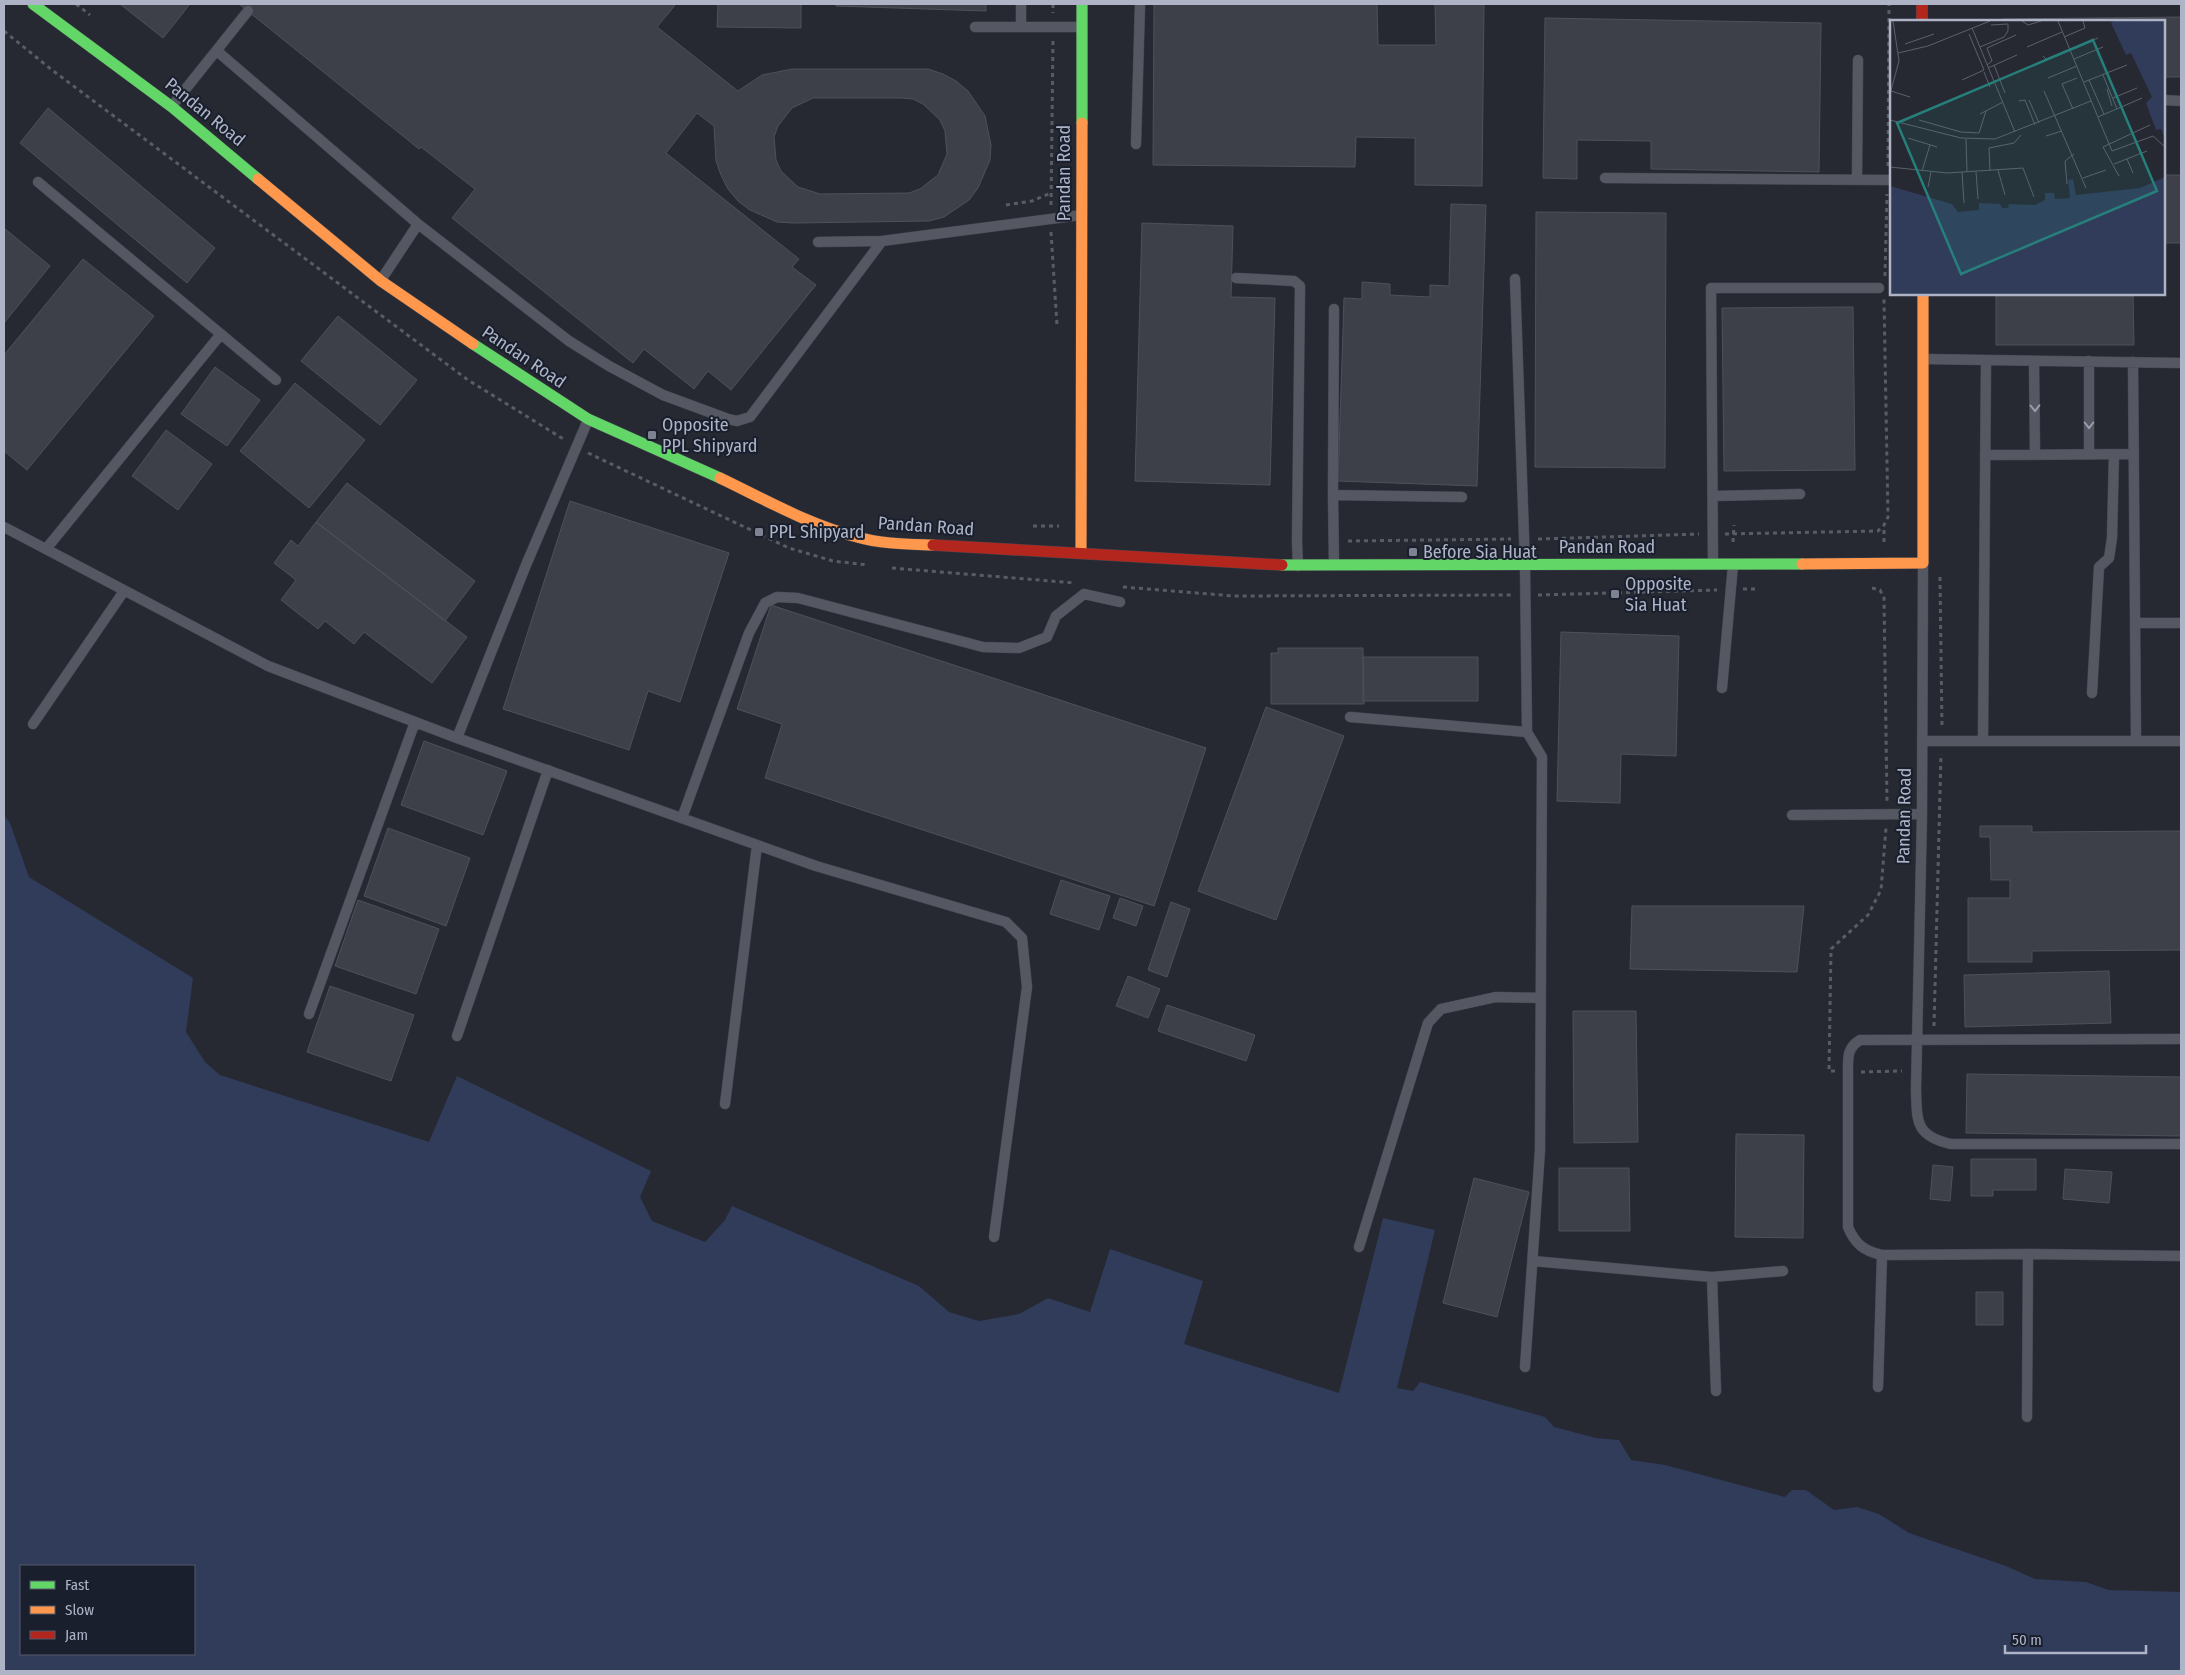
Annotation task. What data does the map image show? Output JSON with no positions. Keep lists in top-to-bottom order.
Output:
{
  "streets": {
    "street": ["Pandan Road"]
  },
  "places": {
    "transit": [
      "Opposite PPL Shipyard",
      "PPL Shipyard",
      "Before Sia Huat",
      "Opposite Sia Huat"
    ]
  },
  "legend": ["Fast", "Slow", "Jam"],
  "scale_bar": "50 m"
}
